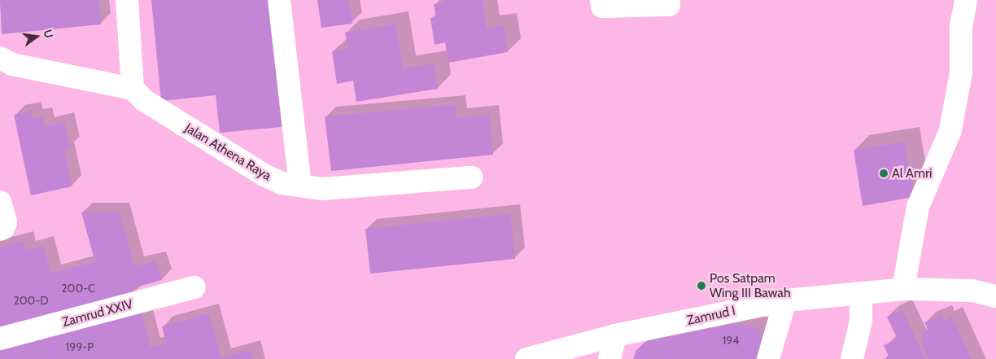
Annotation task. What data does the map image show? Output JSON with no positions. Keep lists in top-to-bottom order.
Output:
{
  "streets": {
    "street": ["Jalan Athena Raya", "Zamrud XXIV", "Zamrud I"]
  },
  "places": ["Al Amri", "Pos Satpam Wing III Bawah"],
  "house_numbers": [
    "200-C",
    "200-D",
    "194",
    "199-P"
  ],
  "north": "right"
}
